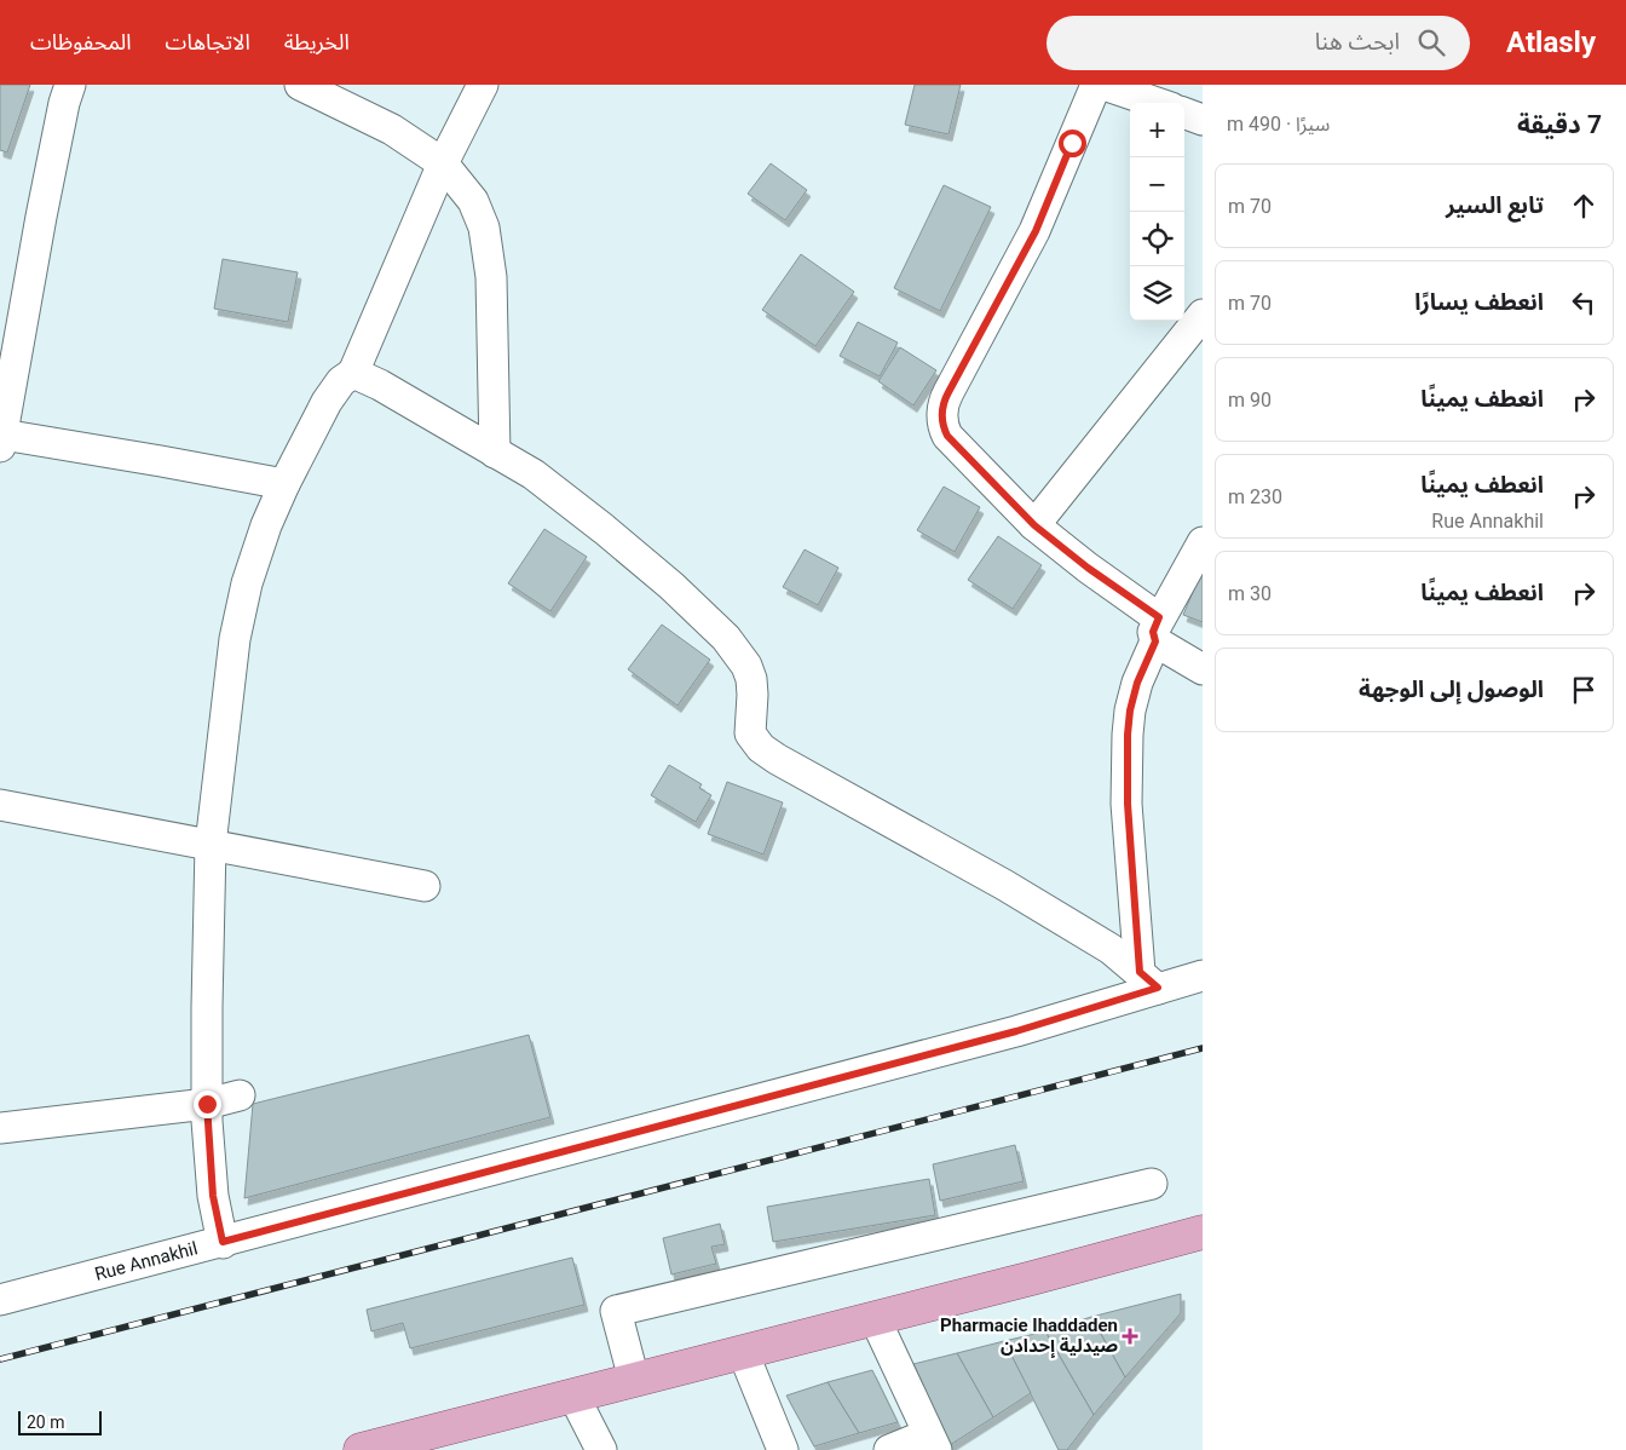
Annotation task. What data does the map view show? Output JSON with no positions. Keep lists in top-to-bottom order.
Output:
{
  "streets": {
    "street": ["Rue Annakhil"]
  },
  "places": {
    "health": ["Pharmacie Ihaddaden صيدلية إحدادن"]
  },
  "scale_bar": "20 m",
  "page": {
    "header": "Atlasly",
    "search": "ابحث هنا",
    "nav": ["الخريطة", "الاتجاهات", "المحفوظات"],
    "heading": ["7 دقيقة", "سيرًا · 490 m"],
    "map_buttons": ["+", "−"],
    "list": [
      ["تابع السير", "70 m"],
      ["انعطف يسارًا", "70 m"],
      ["انعطف يمينًا", "90 m"],
      ["انعطف يمينًا", "Rue Annakhil", "230 m"],
      ["انعطف يمينًا", "30 m"],
      "الوصول إلى الوجهة"
    ],
    "scale": "20 m"
  }
}
